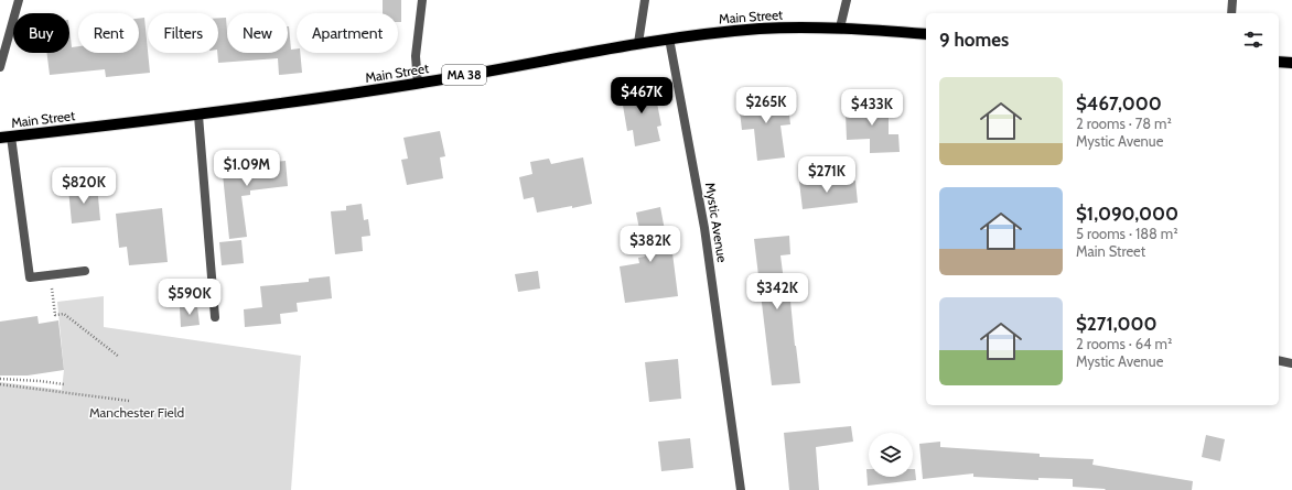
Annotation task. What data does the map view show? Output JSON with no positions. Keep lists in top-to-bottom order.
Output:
{
  "streets": {
    "main road": ["Main Street", "MA 38"],
    "street": ["Mystic Avenue"]
  },
  "crossings": [
    ["Main Street", "Mystic Avenue"]
  ],
  "parks": ["Manchester Field"],
  "page": {
    "chip": [
      "Buy",
      "Rent",
      "Filters",
      "New",
      "Apartment"
    ],
    "heading": "9 homes",
    "list": [
      {
        "name": "$467,000",
        "note": "2 rooms · 78 m² · Mystic Avenue"
      },
      {
        "name": "$1,090,000",
        "note": "5 rooms · 188 m² · Main Street"
      },
      {
        "name": "$271,000",
        "note": "2 rooms · 64 m² · Mystic Avenue"
      }
    ],
    "price": [
      "$467K",
      "$265K",
      "$433K",
      "$1.09M",
      "$271K",
      "$820K",
      "$382K",
      "$342K",
      "$590K"
    ]
  }
}
